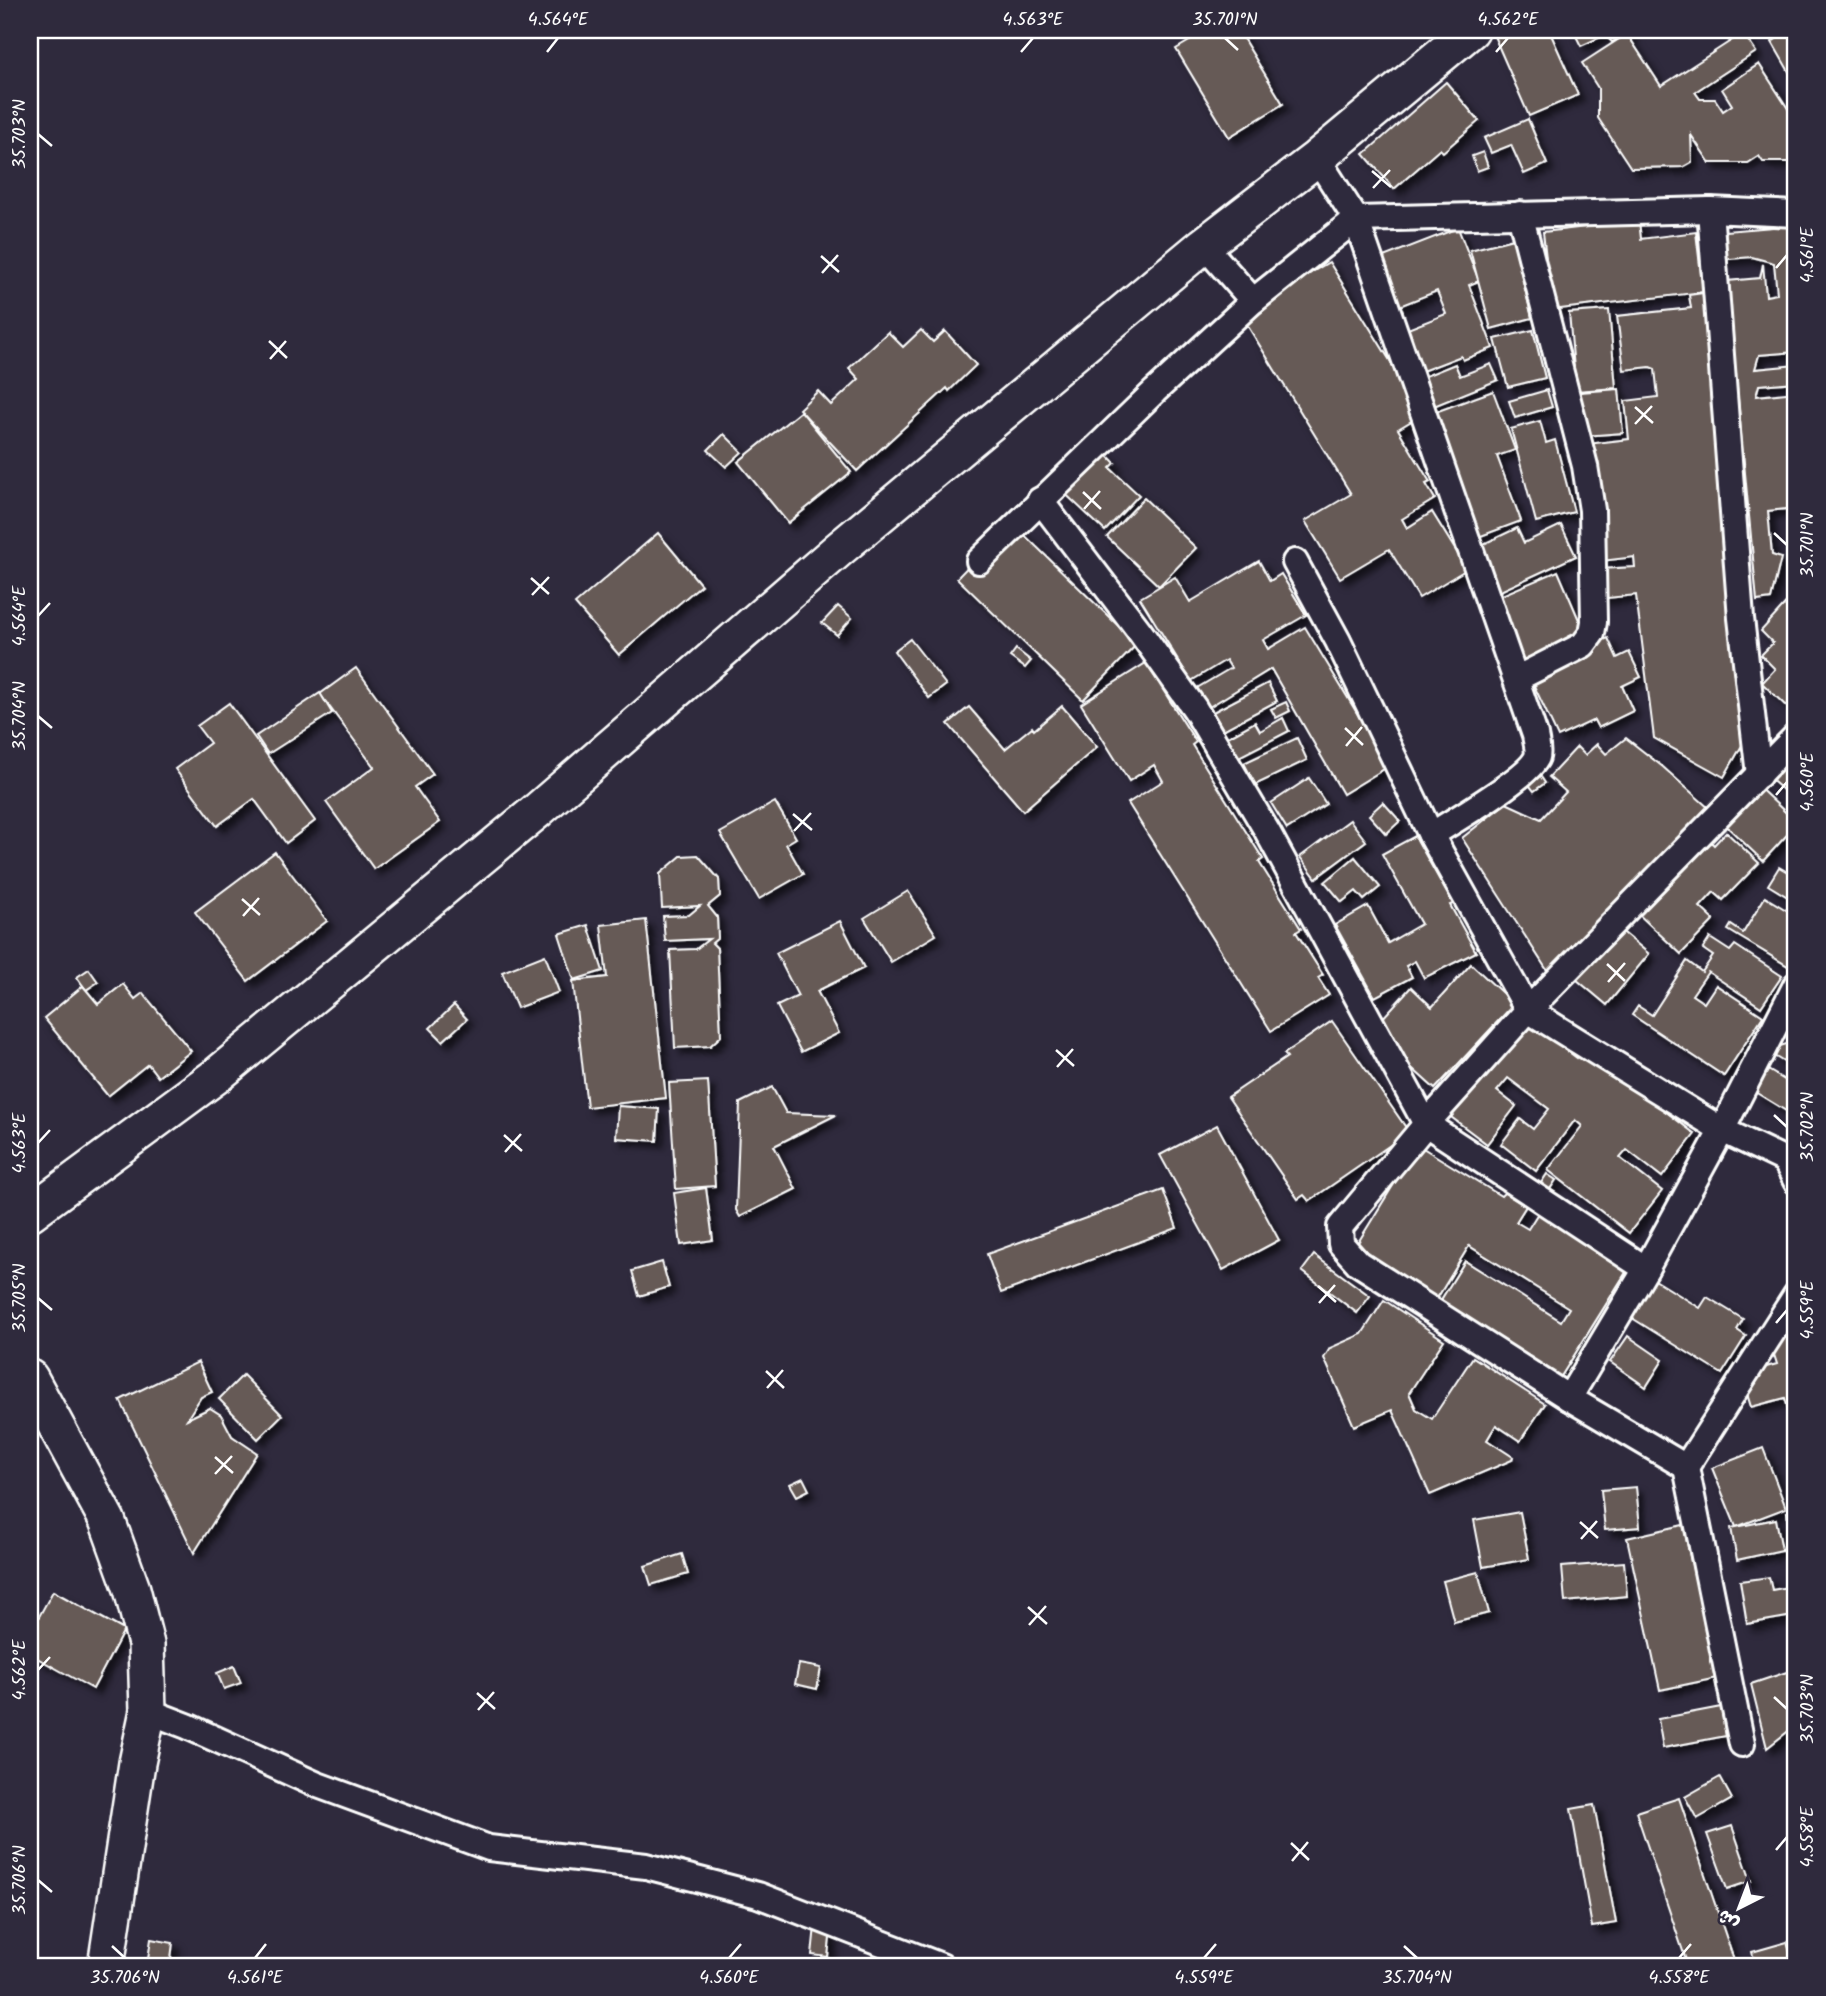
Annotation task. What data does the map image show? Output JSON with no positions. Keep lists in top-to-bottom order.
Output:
{
  "north": "bottom left",
  "coordinates": [
    "4.564°E",
    "4.563°E",
    "35.701°N",
    "4.562°E",
    "35.703°N",
    "4.561°E",
    "35.704°N",
    "4.560°E",
    "35.702°N",
    "35.705°N",
    "4.559°E",
    "4.558°E",
    "35.706°N"
  ]
}
